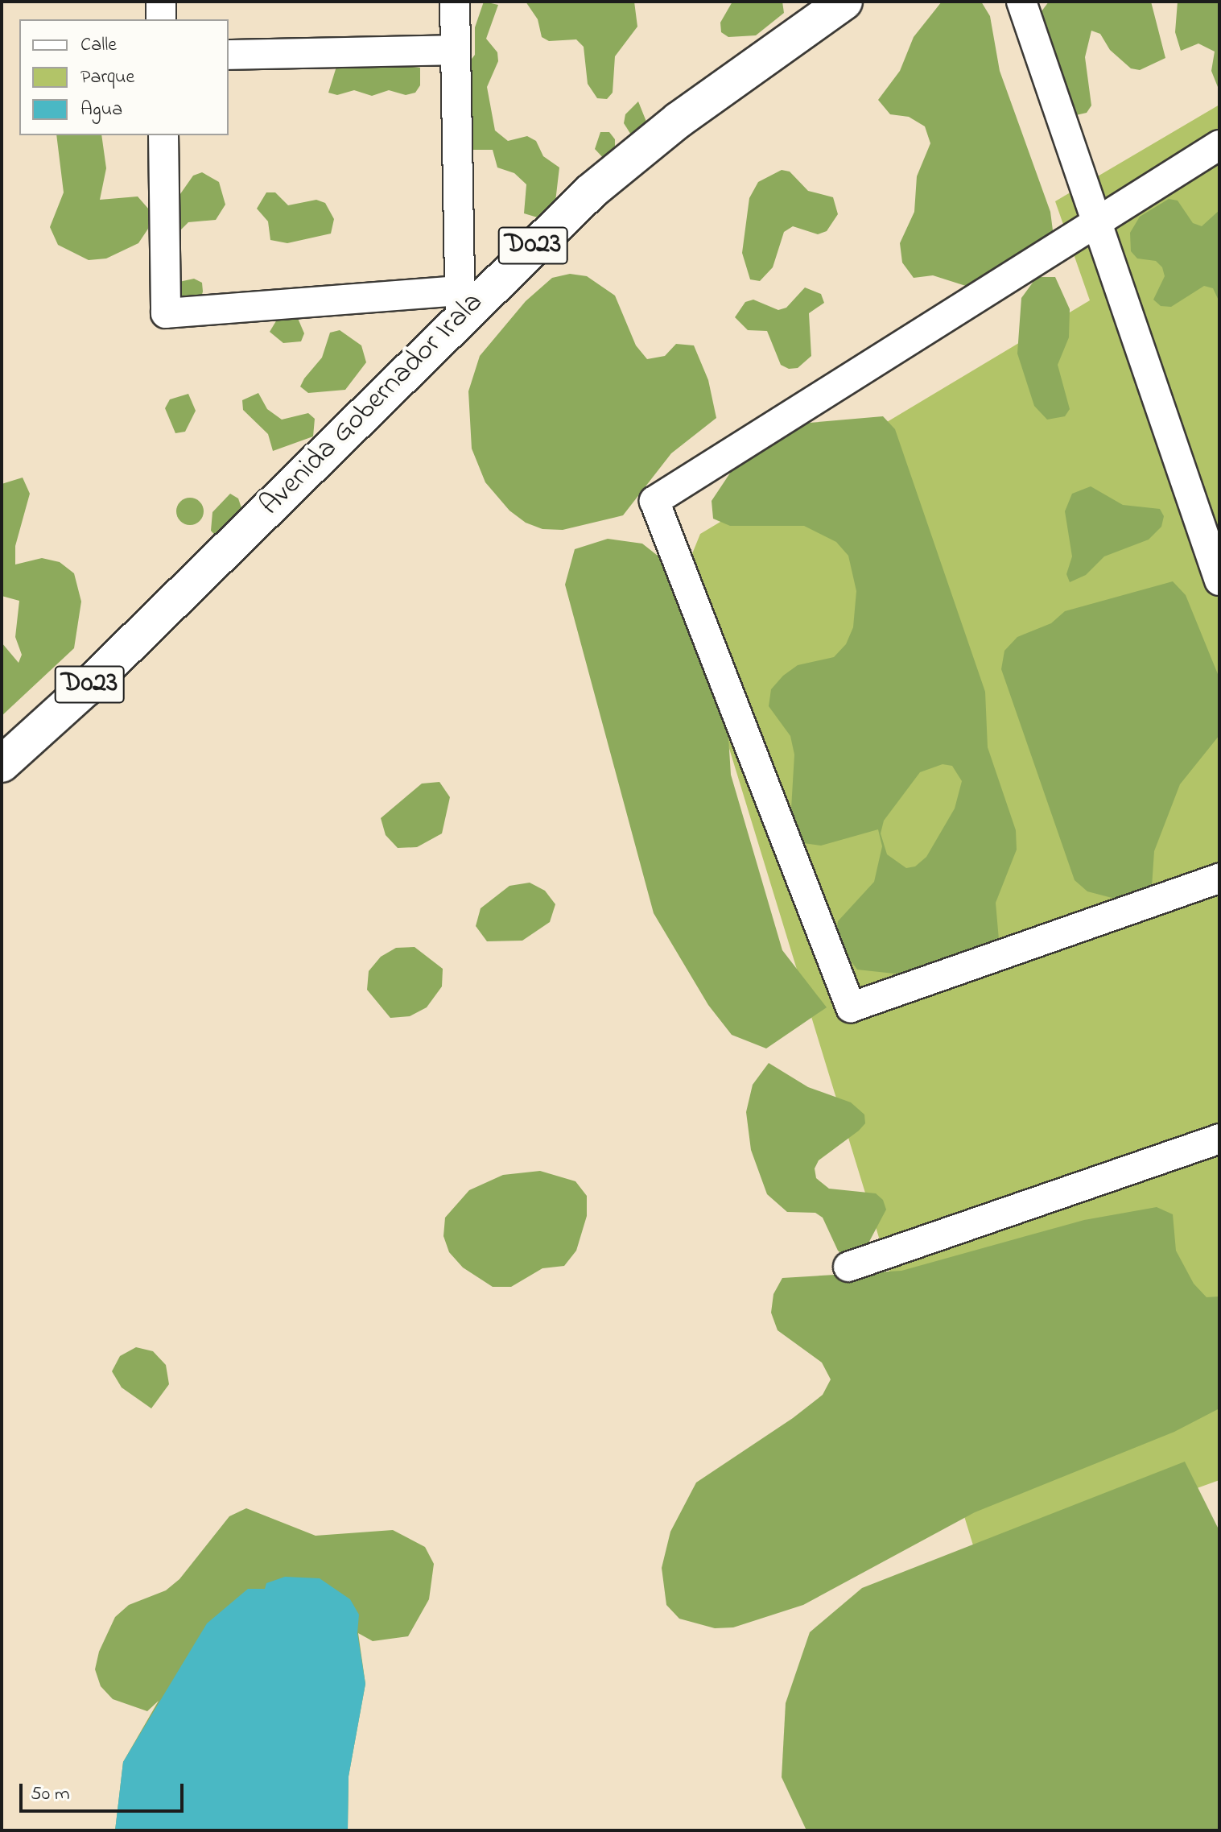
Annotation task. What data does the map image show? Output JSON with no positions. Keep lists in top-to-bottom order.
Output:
{
  "streets": {
    "main road": ["D023", "Avenida Gobernador Irala"]
  },
  "legend": ["Calle", "Parque", "Agua"],
  "scale_bar": "50 m"
}
